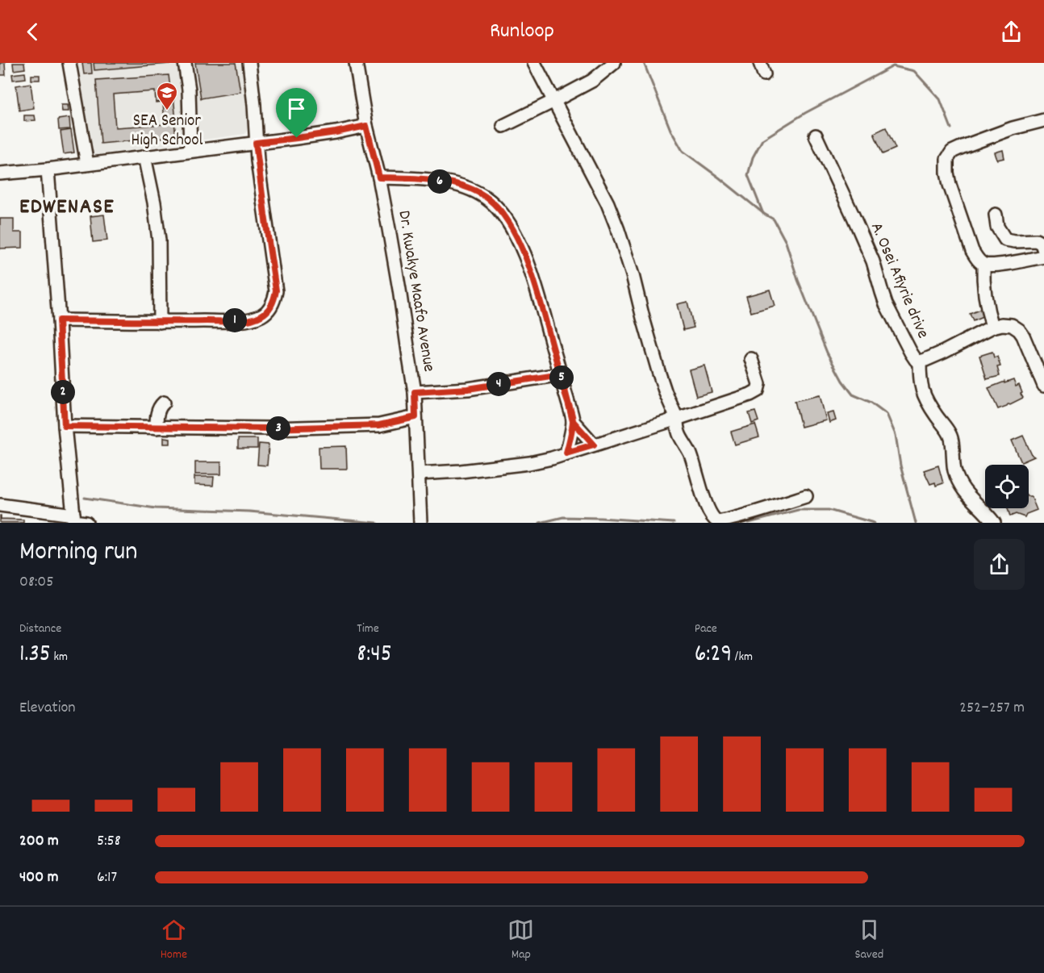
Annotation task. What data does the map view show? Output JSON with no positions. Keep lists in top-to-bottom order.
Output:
{
  "streets": {
    "street": ["A. Osei Afiyrie drive", "Dr. Kwakye Maafo Avenue"]
  },
  "districts": ["EDWENASE"],
  "places": {
    "school or university": ["SEA Senior High School"]
  },
  "page": {
    "header": "Runloop",
    "pins": [
      "6",
      "1",
      "5",
      "4",
      "2",
      "3"
    ],
    "heading": ["Morning run", "08:05"],
    "stats": [
      ["Distance", "1.35 km"],
      ["Time", "8:45"],
      ["Pace", "6:29 /km"]
    ],
    "chart": ["Elevation", "252–257 m"],
    "list": [
      {
        "name": "200 m",
        "note": "5:58"
      },
      {
        "name": "400 m",
        "note": "6:17"
      }
    ],
    "tabs": ["Home", "Map", "Saved"]
  }
}
